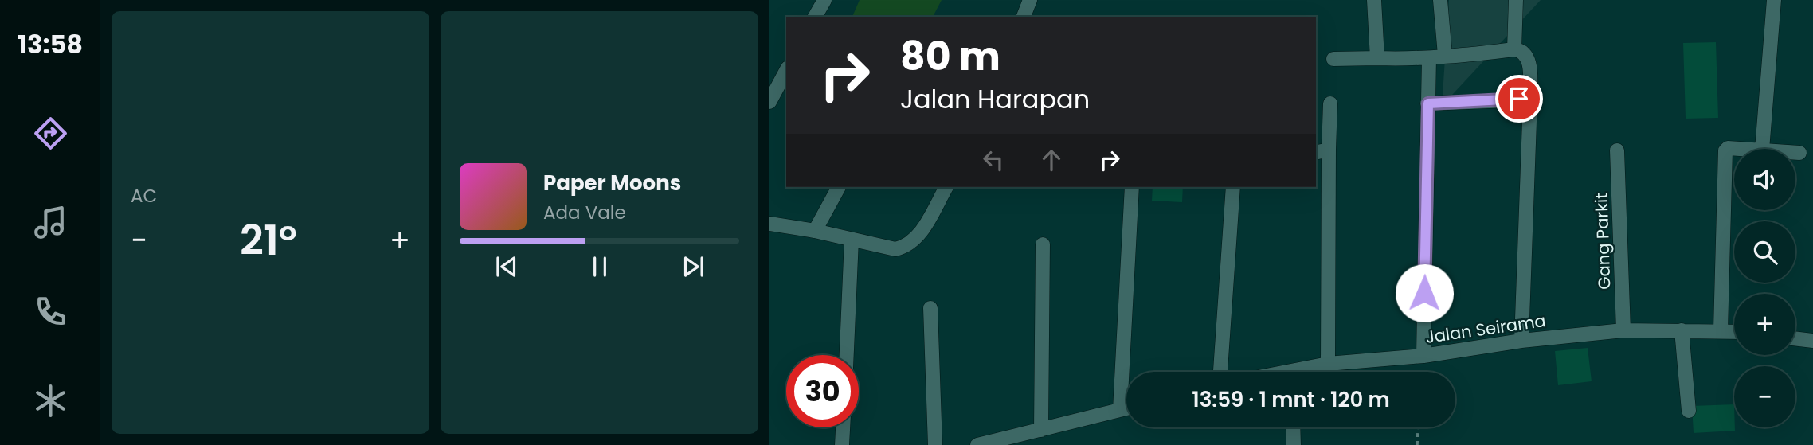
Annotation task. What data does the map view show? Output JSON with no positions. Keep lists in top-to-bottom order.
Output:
{
  "streets": {
    "street": ["Gang Parkit", "Jalan Seirama"]
  },
  "crossings": [
    ["Gang Parkit", "Jalan Seirama"]
  ],
  "page": {
    "tabs": "13:58",
    "tile": "AC",
    "turn": ["80 m", "Jalan Harapan"],
    "map_buttons": ["+", "−"],
    "song": ["Paper Moons", "Ada Vale"],
    "heat": ["−", "21°", "+"],
    "limit": "30",
    "trip": "13:59 · 1 mnt · 120 m"
  }
}
